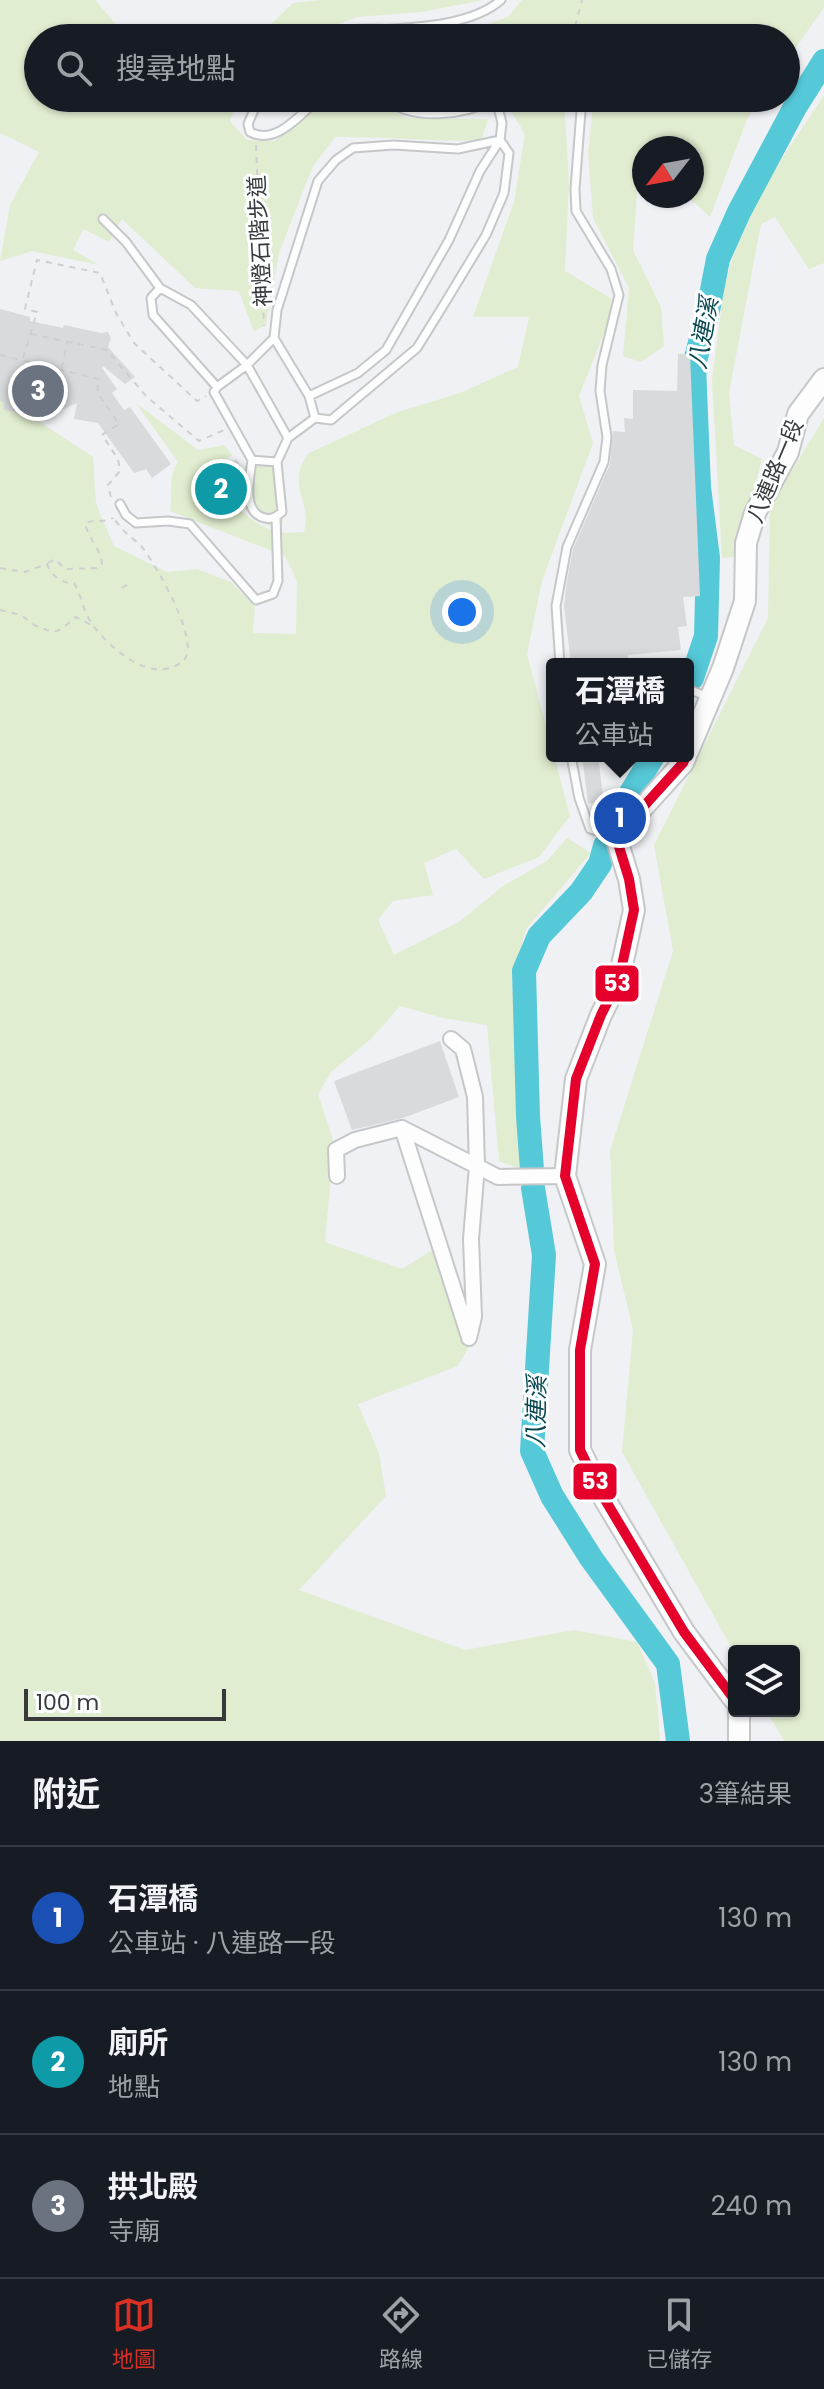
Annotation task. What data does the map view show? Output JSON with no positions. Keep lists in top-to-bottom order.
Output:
{
  "streets": {
    "street": ["八連路一段"],
    "path": ["神燈石階步道"]
  },
  "water": ["八連溪"],
  "lines": ["transit line 53"],
  "scale_bar": "100 m",
  "north": "bottom left",
  "page": {
    "search": "搜尋地點",
    "pins": ["3", "2", "1"],
    "popup": ["石潭橋", "公車站"],
    "scale": "100 m",
    "heading": ["附近", "3筆結果"],
    "list": [
      {
        "mark": "1",
        "name": "石潭橋",
        "note": "公車站 · 八連路一段",
        "value": "130 m"
      },
      {
        "mark": "2",
        "name": "廁所",
        "note": "地點",
        "value": "130 m"
      },
      {
        "mark": "3",
        "name": "拱北殿",
        "note": "寺廟",
        "value": "240 m"
      }
    ],
    "nav": ["地圖", "路線", "已儲存"]
  }
}
